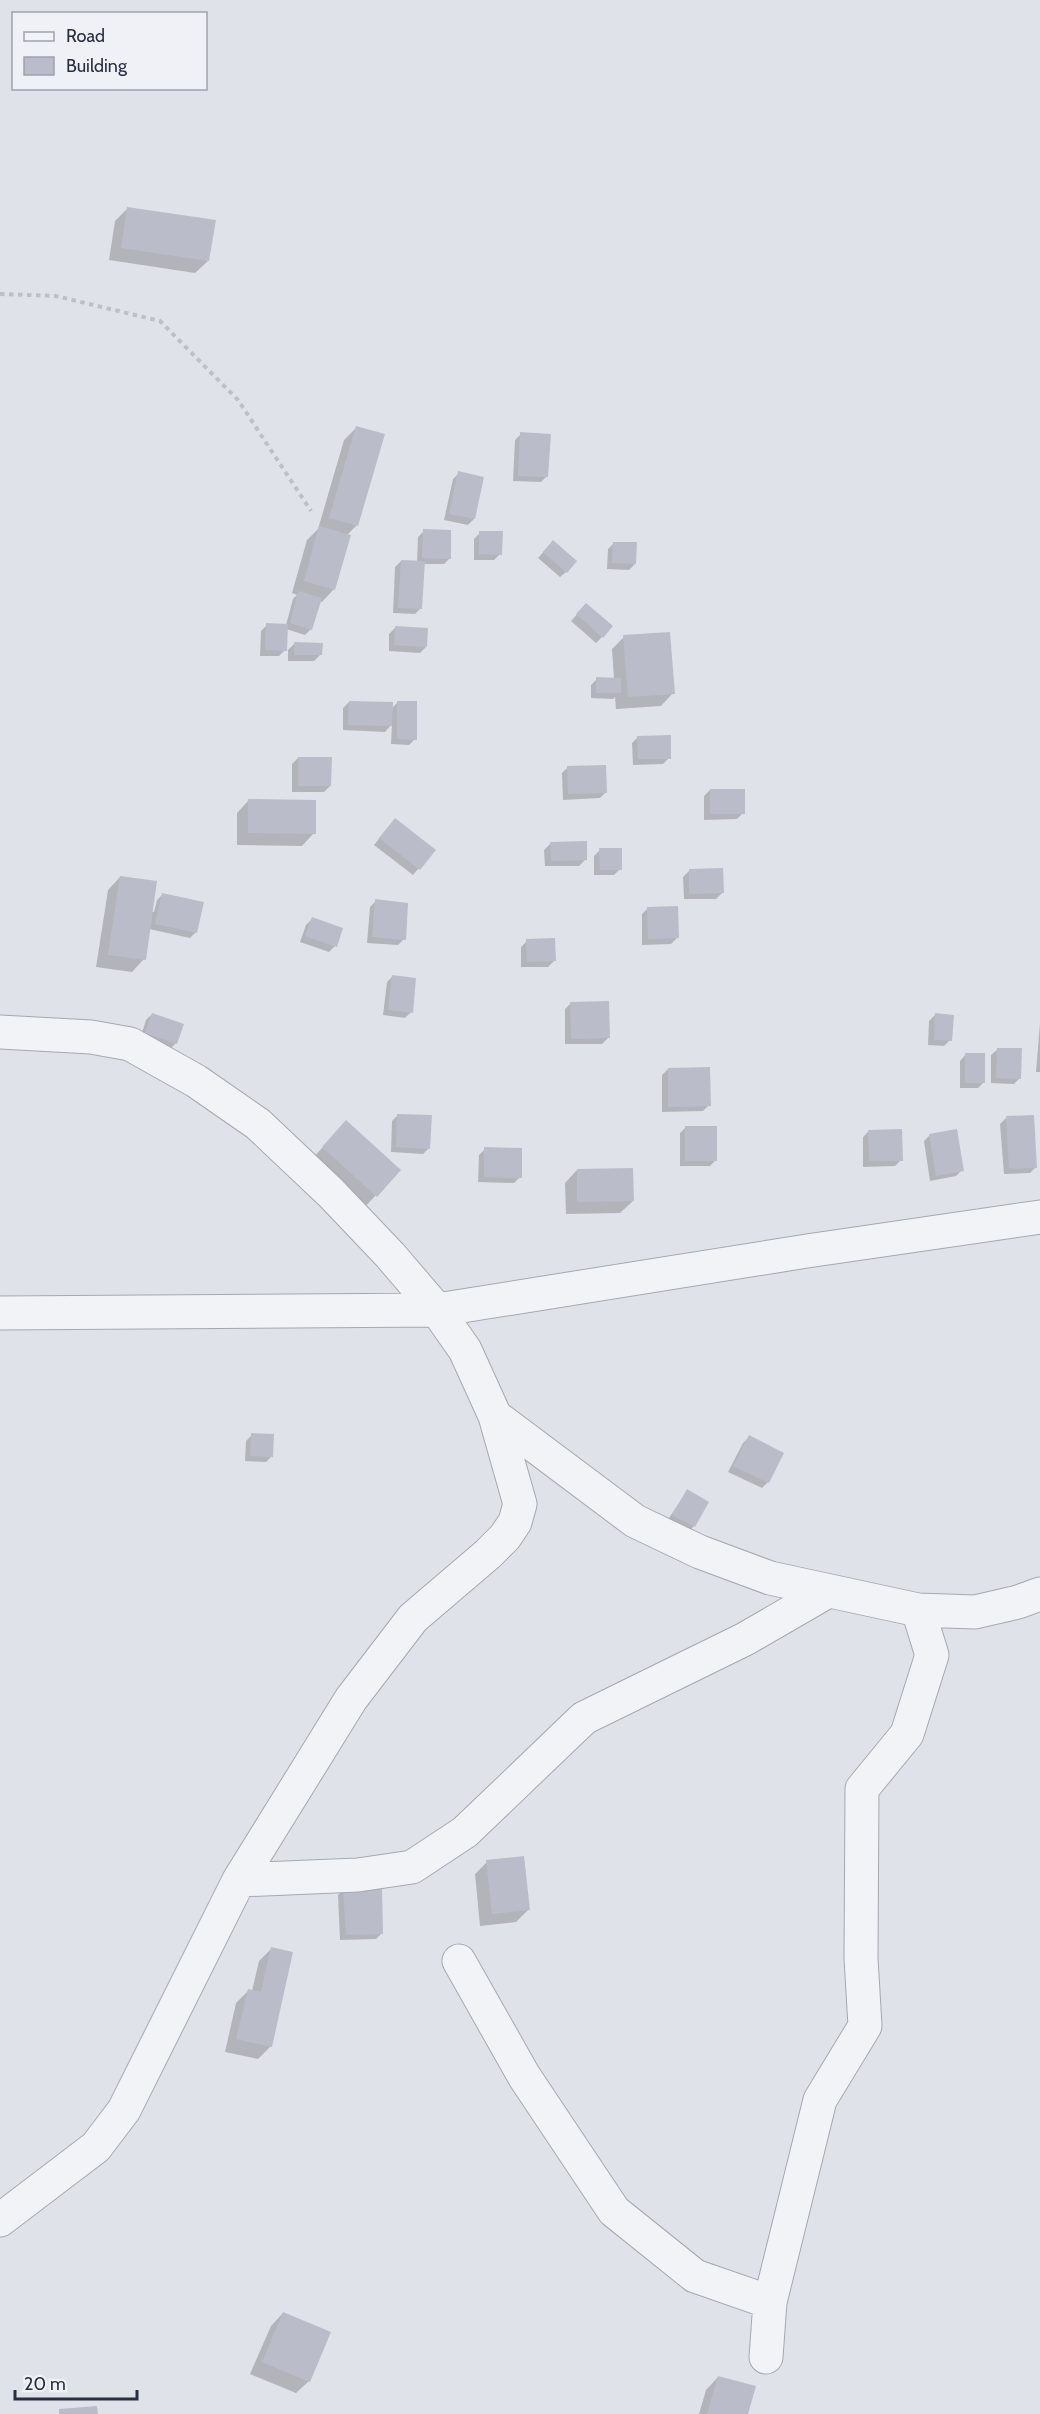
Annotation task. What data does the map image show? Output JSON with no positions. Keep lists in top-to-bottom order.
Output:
{
  "legend": ["Road", "Building"],
  "scale_bar": "20 m"
}
